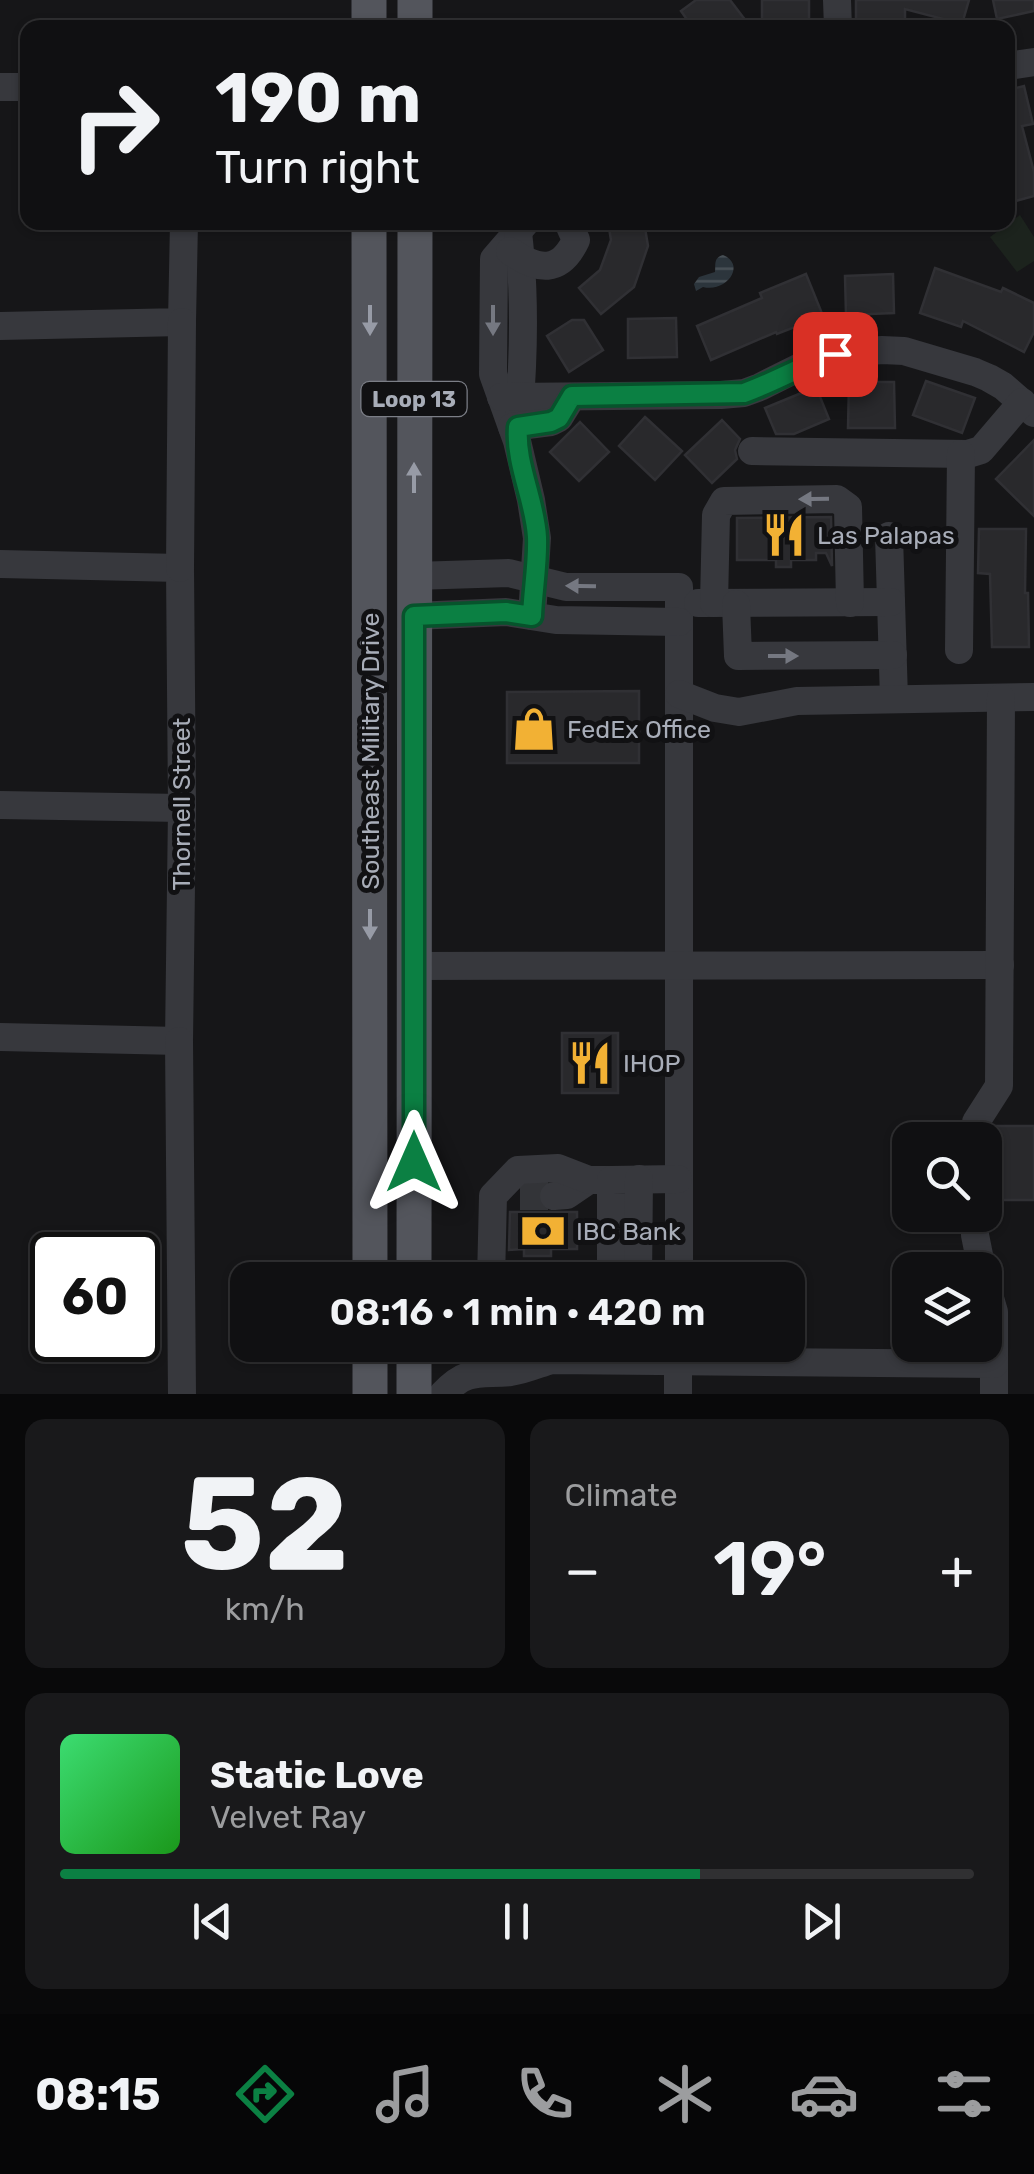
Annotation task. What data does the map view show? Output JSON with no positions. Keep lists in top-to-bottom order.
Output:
{
  "streets": {
    "main road": ["Loop 13", "Southeast Military Drive"],
    "street": ["Thornell Street"]
  },
  "places": {
    "restaurant": ["Las Palapas", "IHOP"],
    "shop": ["FedEx Office"],
    "bank": ["IBC Bank"]
  },
  "page": {
    "turn": ["190 m", "Turn right"],
    "limit": "60",
    "trip": "08:16 · 1 min · 420 m",
    "tile": [
      ["52", "km/h"],
      "Climate"
    ],
    "heat": ["−", "19°", "+"],
    "song": ["Static Love", "Velvet Ray"],
    "tabs": "08:15"
  }
}
